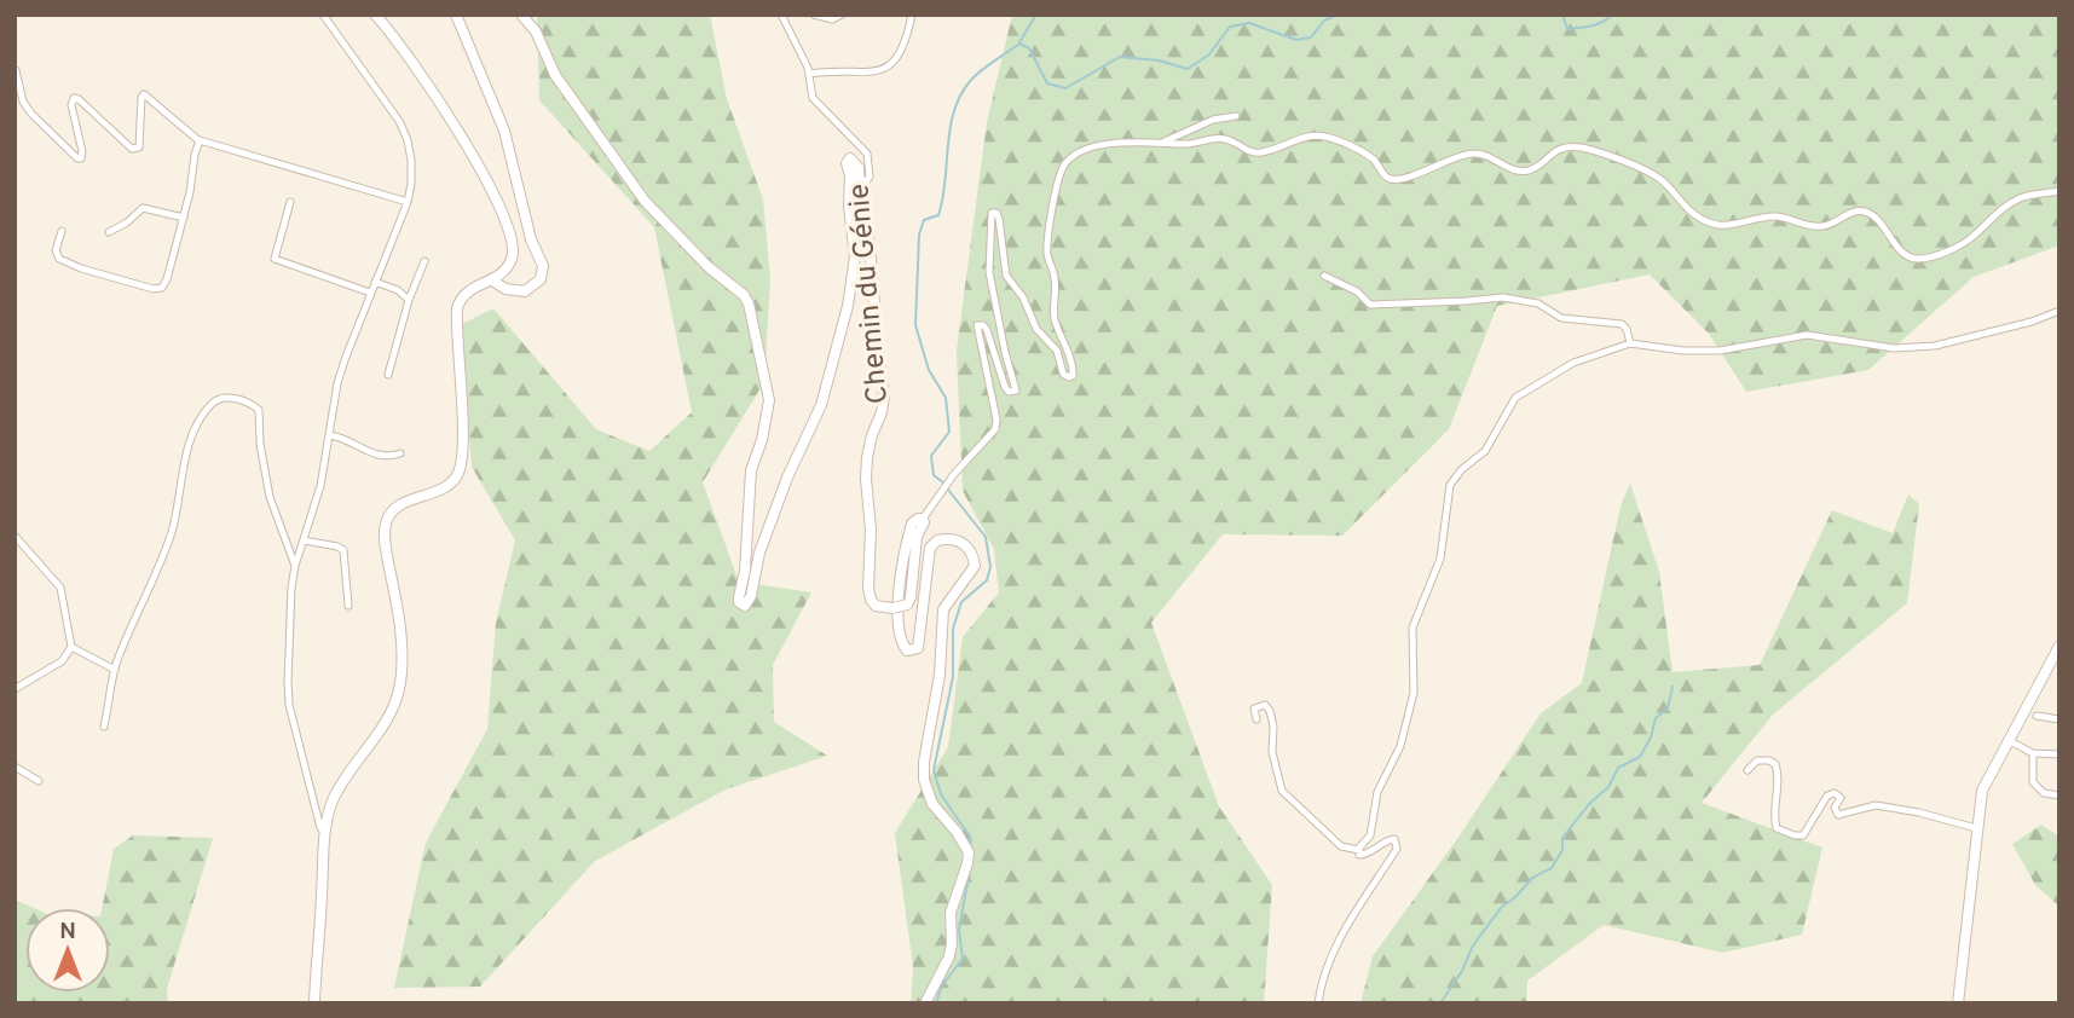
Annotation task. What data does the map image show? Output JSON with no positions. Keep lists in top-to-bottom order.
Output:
{
  "streets": {
    "street": ["Chemin du Génie"]
  },
  "north": "top"
}
